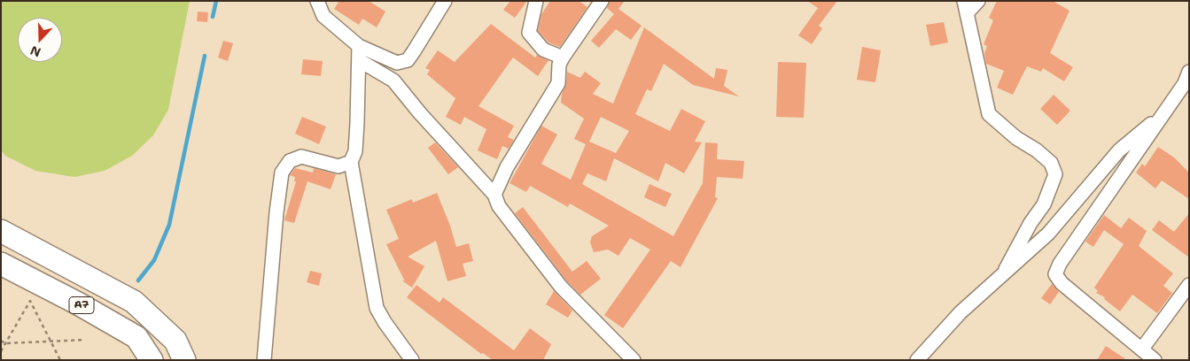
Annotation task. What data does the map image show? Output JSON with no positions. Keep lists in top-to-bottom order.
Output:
{
  "streets": {
    "highway": ["A7"]
  },
  "north": "bottom"
}
